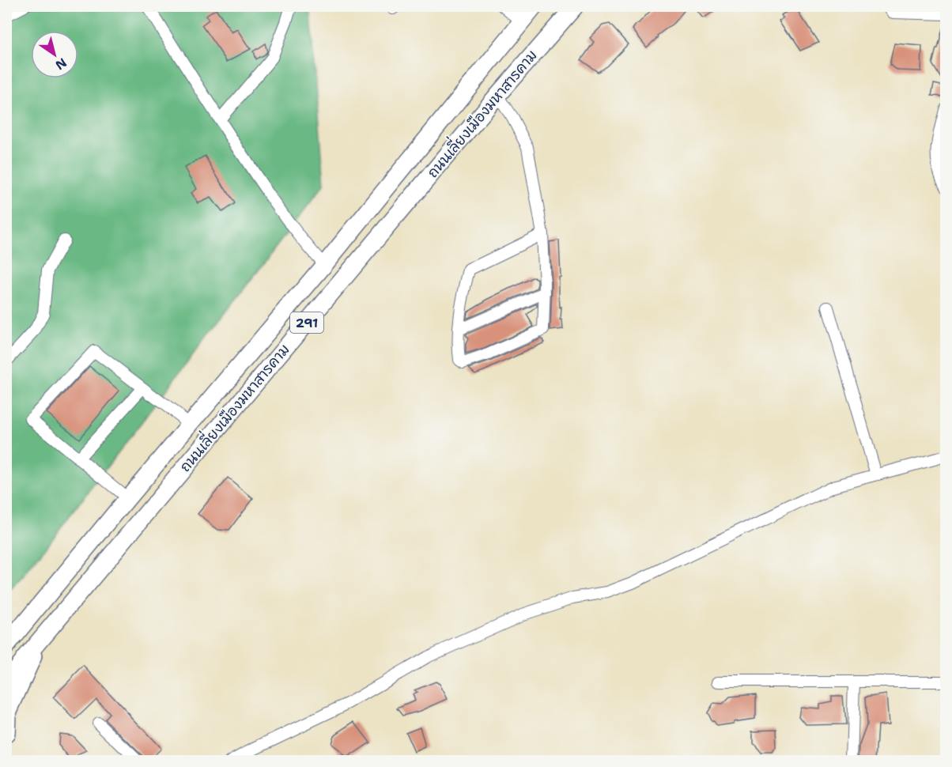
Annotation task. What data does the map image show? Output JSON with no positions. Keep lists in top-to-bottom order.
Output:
{
  "streets": {
    "highway": ["ถนนเลี่ยงเมืองมหาสารคาม", "291"]
  },
  "north": "bottom right"
}
